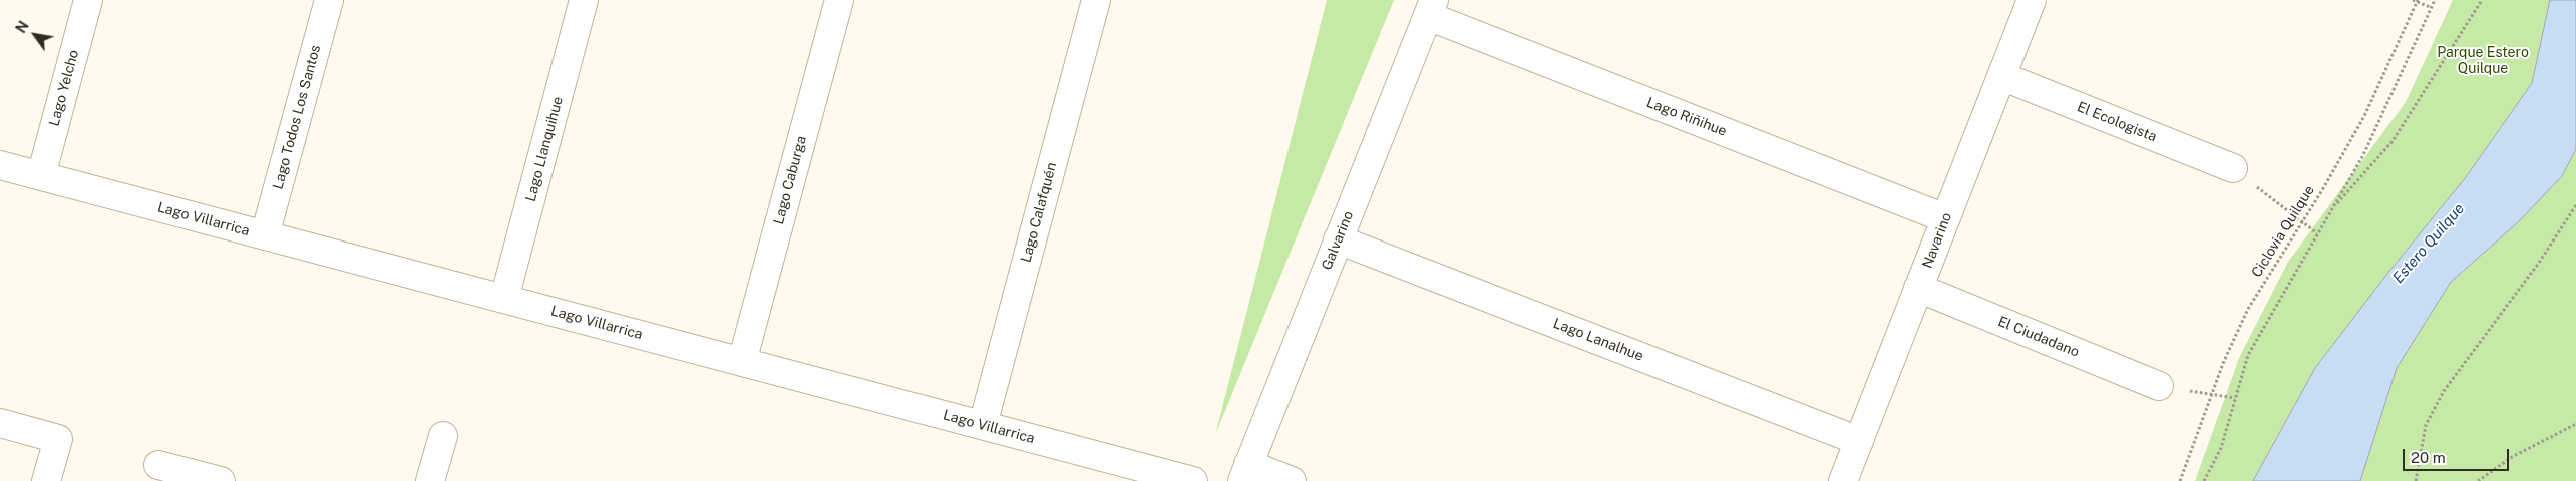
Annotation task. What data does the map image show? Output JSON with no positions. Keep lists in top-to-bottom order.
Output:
{
  "streets": {
    "street": [
      "Lago Yelcho",
      "Lago Todos Los Santos",
      "Lago Riñihue",
      "El Ecologista",
      "Lago Llanquihue",
      "Lago Caburga",
      "Lago Calafquén",
      "Lago Villarrica",
      "Galvarino",
      "Navarino",
      "El Ciudadano",
      "Lago Lanalhue"
    ],
    "path": ["Ciclovia Quilque"]
  },
  "crossings": [
    ["Lago Yelcho", "Lago Villarrica"],
    ["Lago Todos Los Santos", "Lago Villarrica"],
    ["Lago Riñihue", "Galvarino"],
    ["Lago Riñihue", "Navarino"],
    ["El Ecologista", "Navarino"],
    ["Lago Llanquihue", "Lago Villarrica"],
    ["Lago Caburga", "Lago Villarrica"],
    ["Lago Calafquén", "Lago Villarrica"],
    ["Galvarino", "Lago Lanalhue"],
    ["Navarino", "El Ciudadano"],
    ["Navarino", "Lago Lanalhue"]
  ],
  "water": ["Estero Quilque"],
  "parks": ["Parque Estero Quilque"],
  "scale_bar": "20 m",
  "north": "top left"
}
